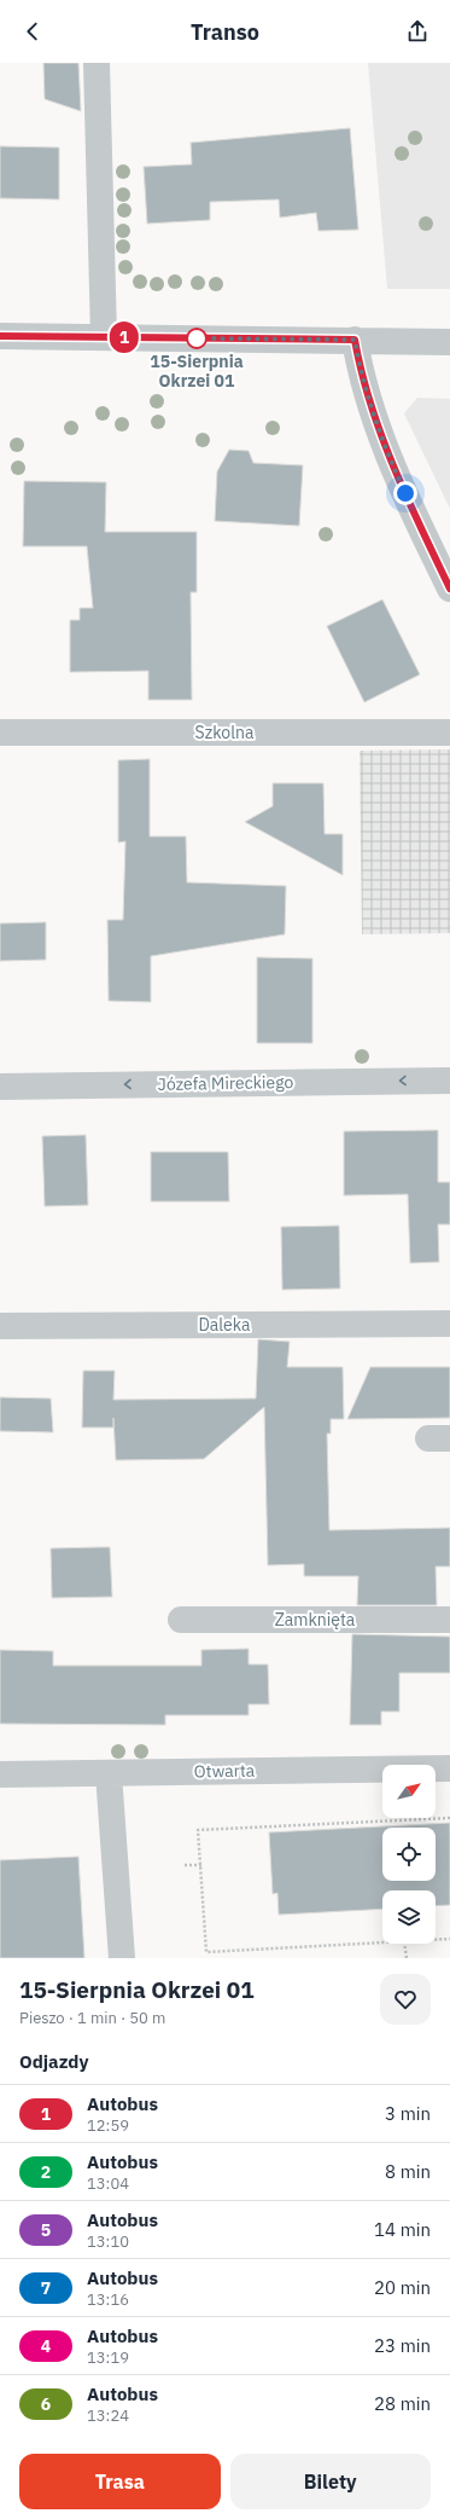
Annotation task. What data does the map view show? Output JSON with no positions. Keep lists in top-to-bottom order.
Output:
{
  "streets": {
    "street": [
      "Szkolna",
      "Józefa Mireckiego",
      "Daleka",
      "Zamknięta",
      "Otwarta"
    ]
  },
  "one_way": ["Józefa Mireckiego"],
  "places": ["15-Sierpnia Okrzei 01"],
  "lines": ["bus line 1"],
  "north": "top right",
  "page": {
    "header": "Transo",
    "on_map": "1",
    "heading": [
      ["15-Sierpnia Okrzei 01", "Pieszo · 1 min · 50 m"],
      "Odjazdy"
    ],
    "list": [
      {
        "mark": "1",
        "name": "Autobus",
        "note": "12:59",
        "value": "3 min"
      },
      {
        "mark": "2",
        "name": "Autobus",
        "note": "13:04",
        "value": "8 min"
      },
      {
        "mark": "5",
        "name": "Autobus",
        "note": "13:10",
        "value": "14 min"
      },
      {
        "mark": "7",
        "name": "Autobus",
        "note": "13:16",
        "value": "20 min"
      },
      {
        "mark": "4",
        "name": "Autobus",
        "note": "13:19",
        "value": "23 min"
      },
      {
        "mark": "6",
        "name": "Autobus",
        "note": "13:24",
        "value": "28 min"
      }
    ],
    "buttons": ["Trasa", "Bilety"]
  }
}
